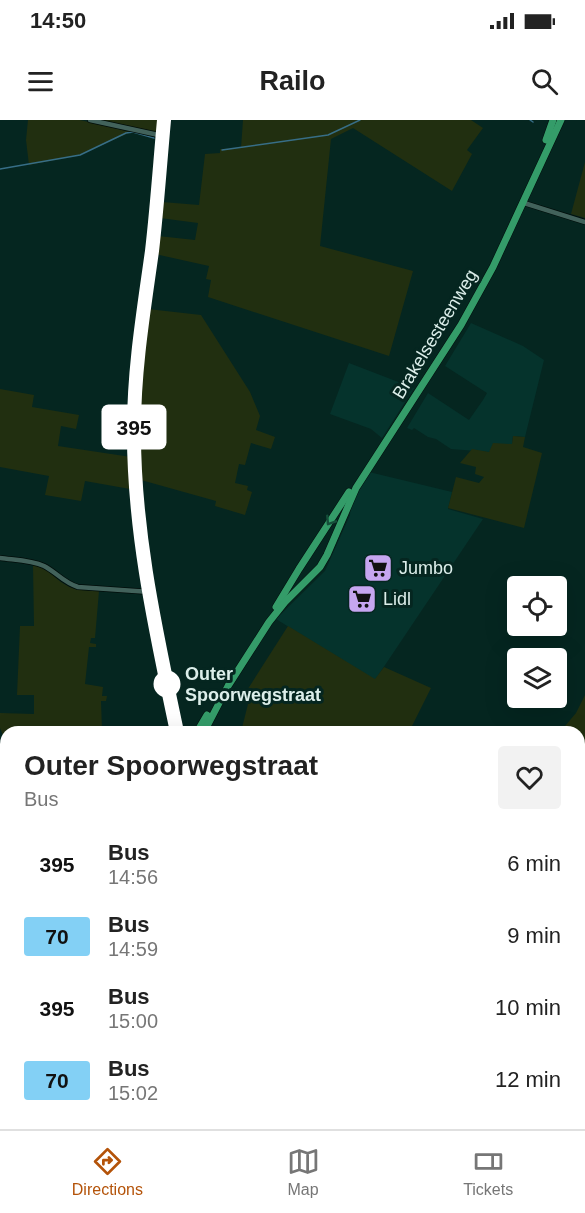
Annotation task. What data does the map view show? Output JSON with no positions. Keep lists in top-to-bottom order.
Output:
{
  "streets": {
    "main road": ["Brakelsesteenweg"]
  },
  "places": {
    "supermarket": ["Jumbo", "Lidl"],
    "other": ["Outer Spoorwegstraat"]
  },
  "lines": ["bus line 395"],
  "page": {
    "status": "14:50",
    "header": "Railo",
    "on_map": "395",
    "heading": ["Outer Spoorwegstraat", "Bus"],
    "list": [
      {
        "mark": "395",
        "name": "Bus",
        "note": "14:56",
        "value": "6 min"
      },
      {
        "mark": "70",
        "name": "Bus",
        "note": "14:59",
        "value": "9 min"
      },
      {
        "mark": "395",
        "name": "Bus",
        "note": "15:00",
        "value": "10 min"
      },
      {
        "mark": "70",
        "name": "Bus",
        "note": "15:02",
        "value": "12 min"
      }
    ],
    "tabs": ["Directions", "Map", "Tickets"]
  }
}
